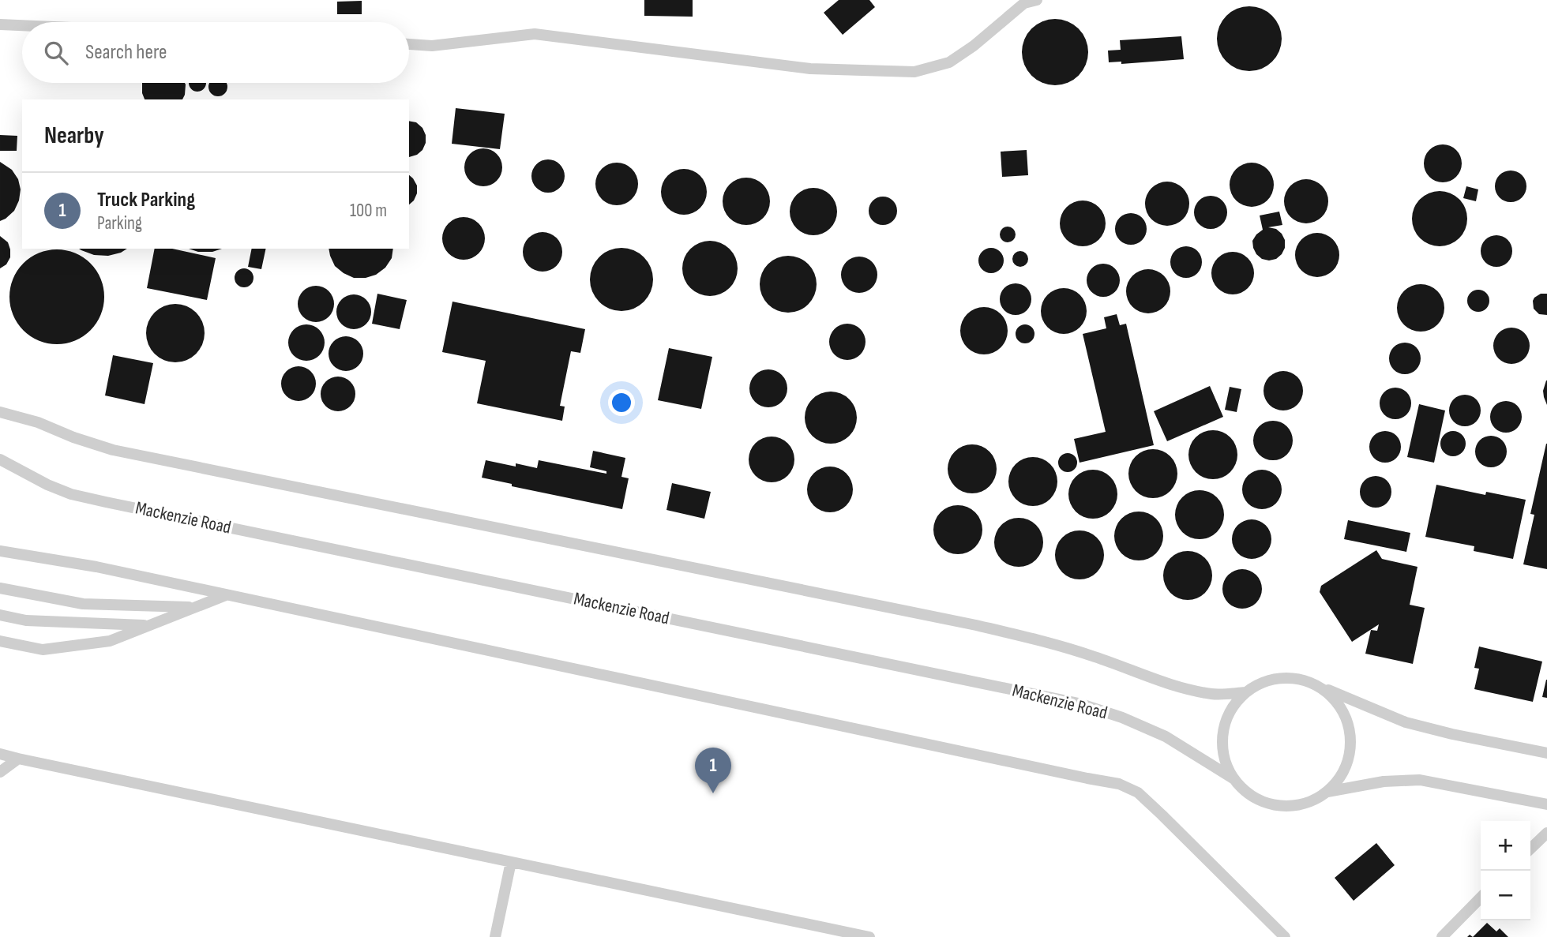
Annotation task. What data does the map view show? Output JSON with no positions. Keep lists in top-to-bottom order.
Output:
{
  "streets": {
    "lane": ["Mackenzie Road"]
  },
  "page": {
    "search": "Search here",
    "heading": "Nearby",
    "list": [
      {
        "mark": "1",
        "name": "Truck Parking",
        "note": "Parking",
        "value": "100 m"
      }
    ],
    "pins": "1",
    "map_buttons": ["+", "−"]
  }
}
